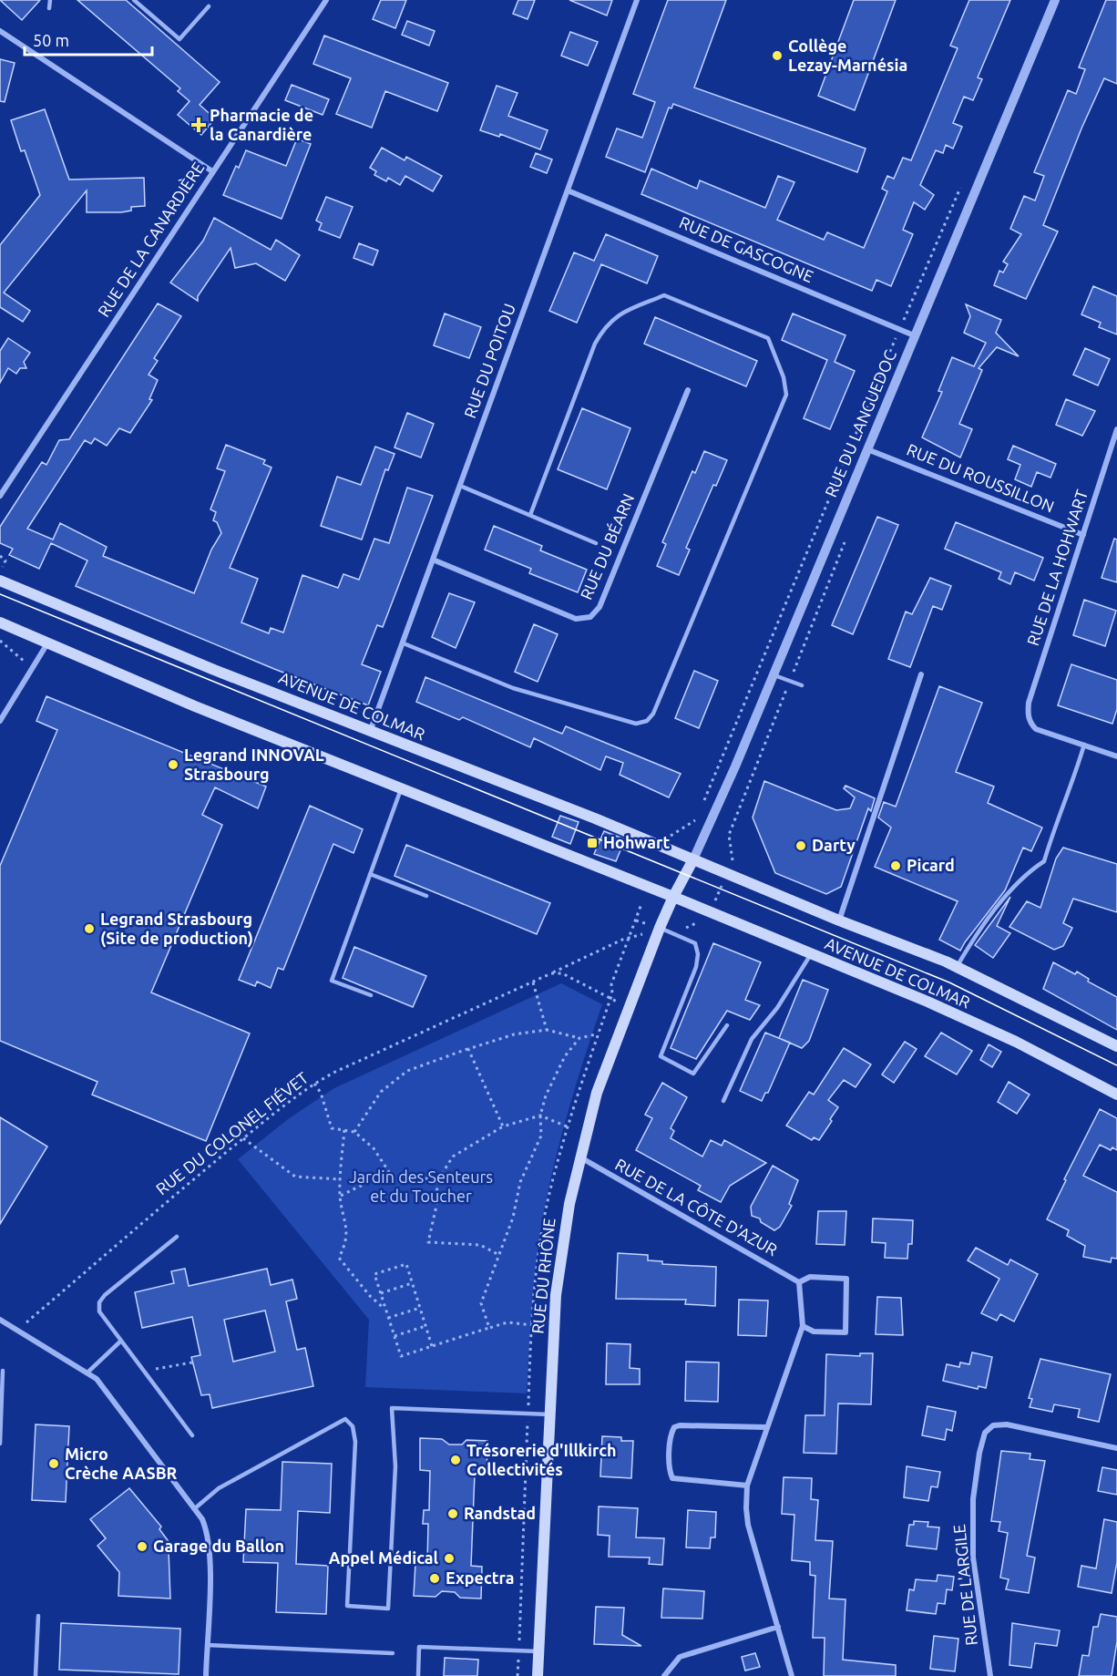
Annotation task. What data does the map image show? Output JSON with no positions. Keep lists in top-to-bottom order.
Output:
{
  "streets": {
    "main road": ["AVENUE DE COLMAR", "RUE DU RHÔNE"],
    "street": [
      "RUE DE LA CANARDIÈRE",
      "RUE DE GASCOGNE",
      "RUE DU POITOU",
      "RUE DU LANGUEDOC",
      "RUE DU ROUSSILLON",
      "RUE DU BÉARN",
      "RUE DE LA HOHWART",
      "RUE DE LA CÔTE D'AZUR",
      "RUE DE L'ARGILE"
    ],
    "path": ["RUE DU COLONEL FIÉVET"]
  },
  "crossings": [
    ["RUE DE GASCOGNE", "RUE DU POITOU"],
    ["RUE DE GASCOGNE", "RUE DU LANGUEDOC"],
    ["RUE DU POITOU", "RUE DU BÉARN"],
    ["RUE DU POITOU", "AVENUE DE COLMAR"],
    ["RUE DU LANGUEDOC", "RUE DU ROUSSILLON"],
    ["RUE DU LANGUEDOC", "AVENUE DE COLMAR"],
    ["RUE DU ROUSSILLON", "RUE DE LA HOHWART"],
    ["AVENUE DE COLMAR", "RUE DU RHÔNE"],
    ["RUE DU COLONEL FIÉVET", "RUE DU RHÔNE"],
    ["RUE DE LA CÔTE D'AZUR", "RUE DU RHÔNE"]
  ],
  "parks": ["Jardin des Senteurs et du Toucher"],
  "places": {
    "other": [
      "Collège Lezay-Marnésia",
      "Legrand INNOVAL Strasbourg",
      "Darty",
      "Picard",
      "Legrand Strasbourg (Site de production)",
      "Trésorerie d'Illkirch Collectivités",
      "Micro Crèche AASBR",
      "Randstad",
      "Garage du Ballon",
      "Appel Médical",
      "Expectra"
    ],
    "health": ["Pharmacie de la Canardière"],
    "transit": ["Hohwart"]
  },
  "scale_bar": "50 m"
}
